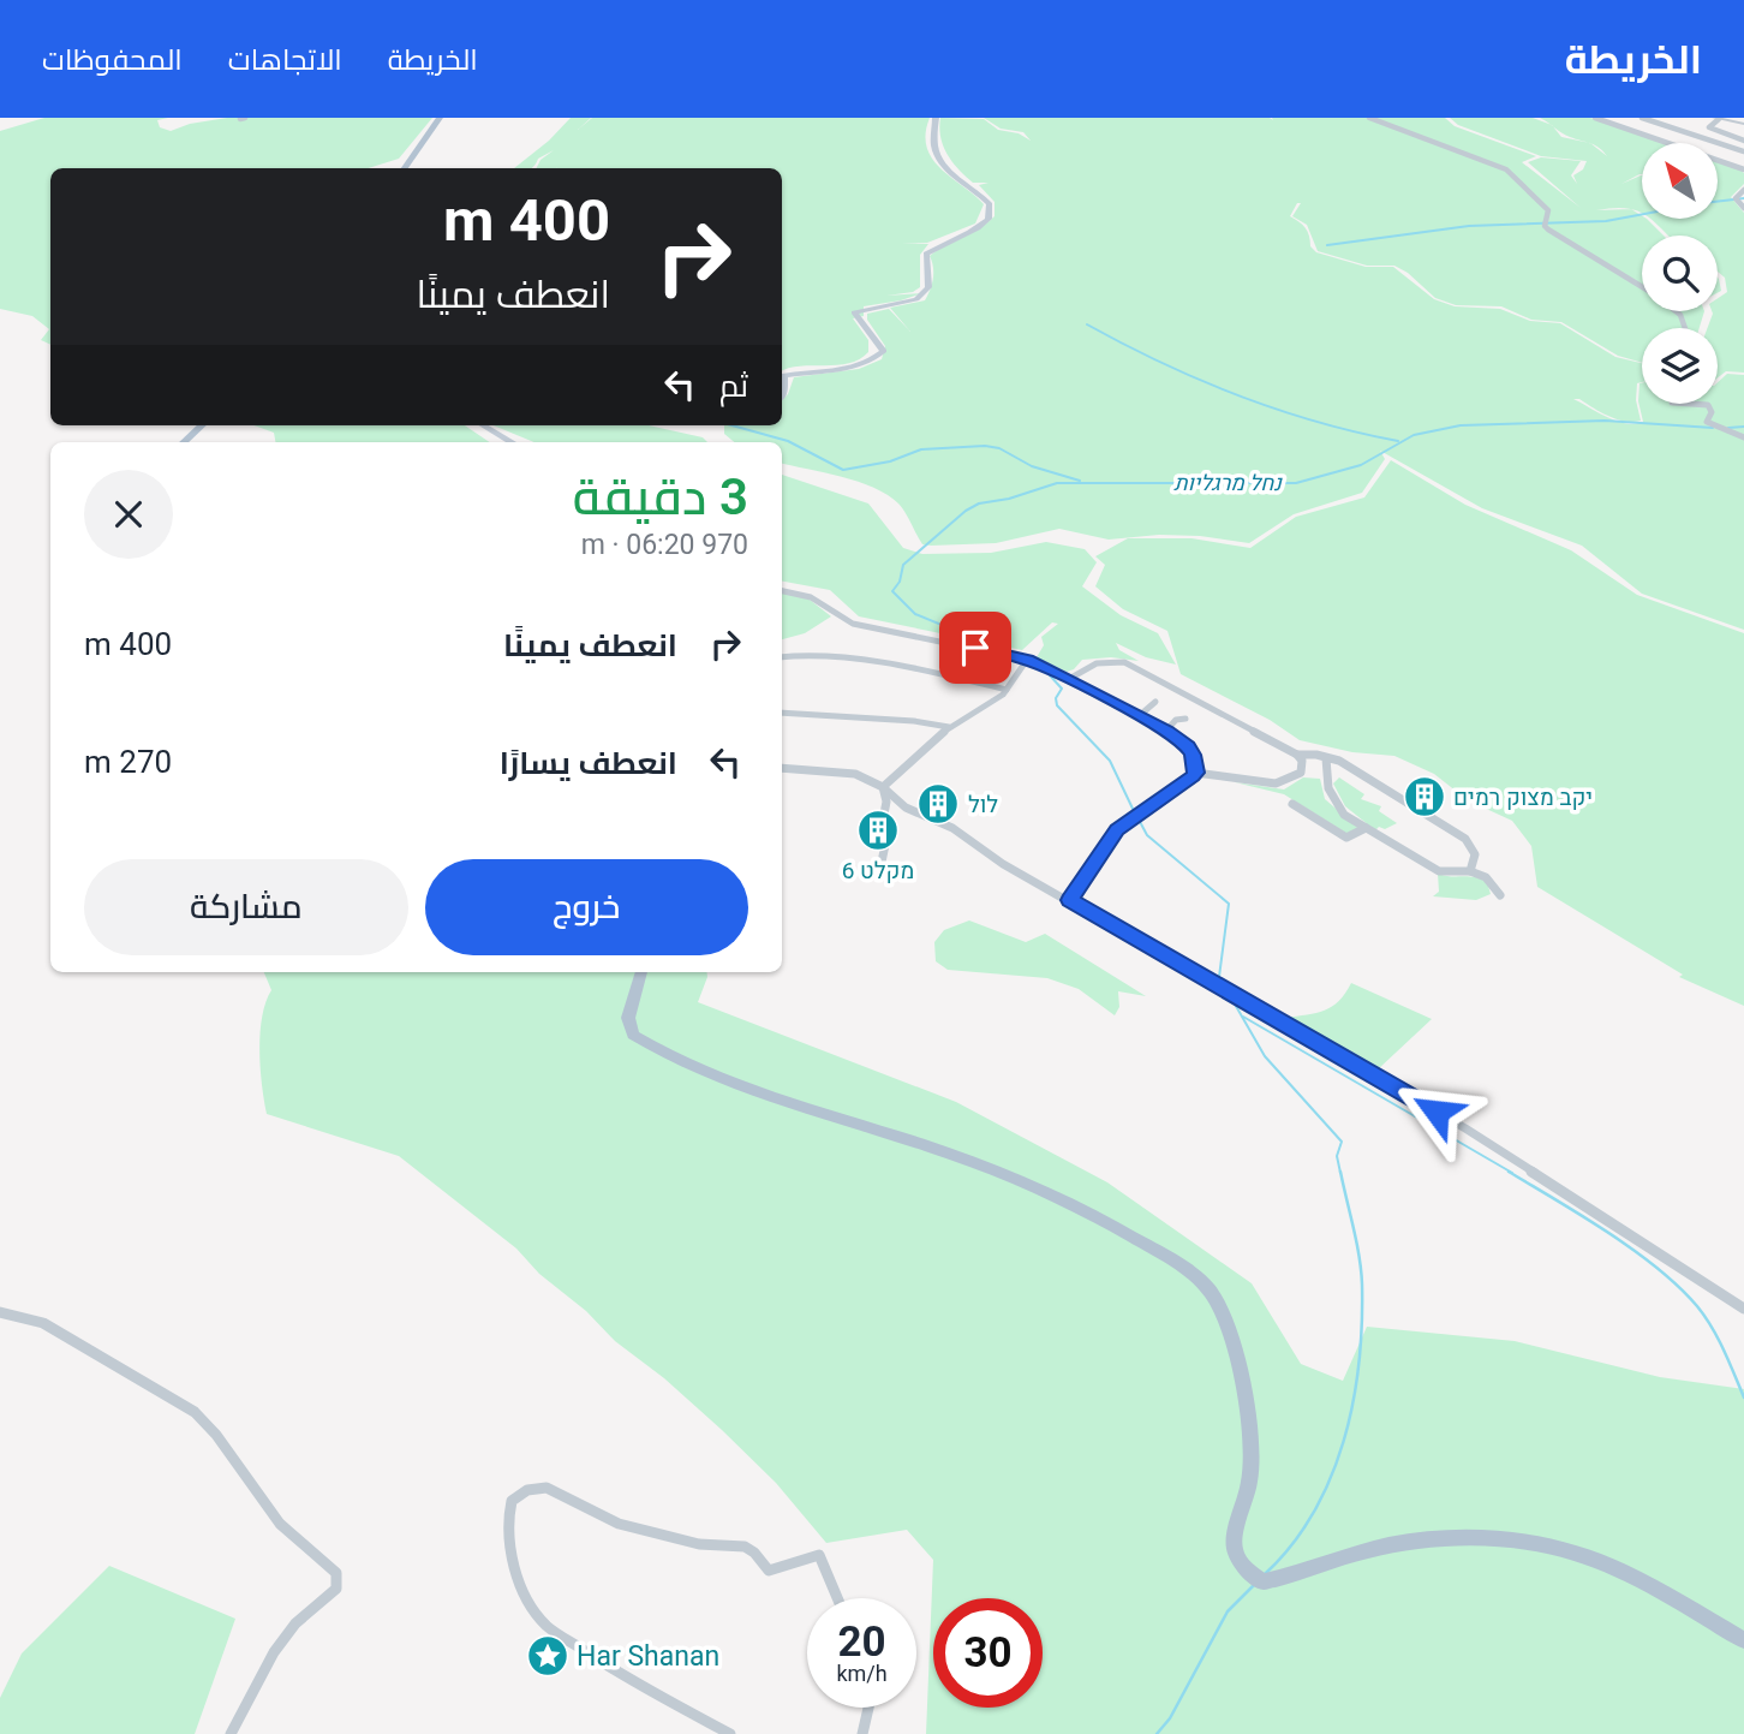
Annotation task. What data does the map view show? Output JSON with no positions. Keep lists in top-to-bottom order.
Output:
{
  "water": ["נחל מרגליות"],
  "places": {
    "building": ["יקב מצוק רמים", "לול", "מקלט 6"],
    "place": ["Har Shanan"]
  },
  "north": "top left",
  "page": {
    "header": "الخريطة",
    "nav": ["الخريطة", "الاتجاهات", "المحفوظات"],
    "turn": ["400 m", "انعطف يمينًا"],
    "then": "ثم",
    "heading": ["3 دقيقة", "970 m · 06:20"],
    "list": [
      {
        "name": "انعطف يمينًا",
        "value": "400 m"
      },
      {
        "name": "انعطف يسارًا",
        "value": "270 m"
      }
    ],
    "buttons": ["خروج", "مشاركة"],
    "speed": "20 km/h",
    "limit": "30"
  }
}
